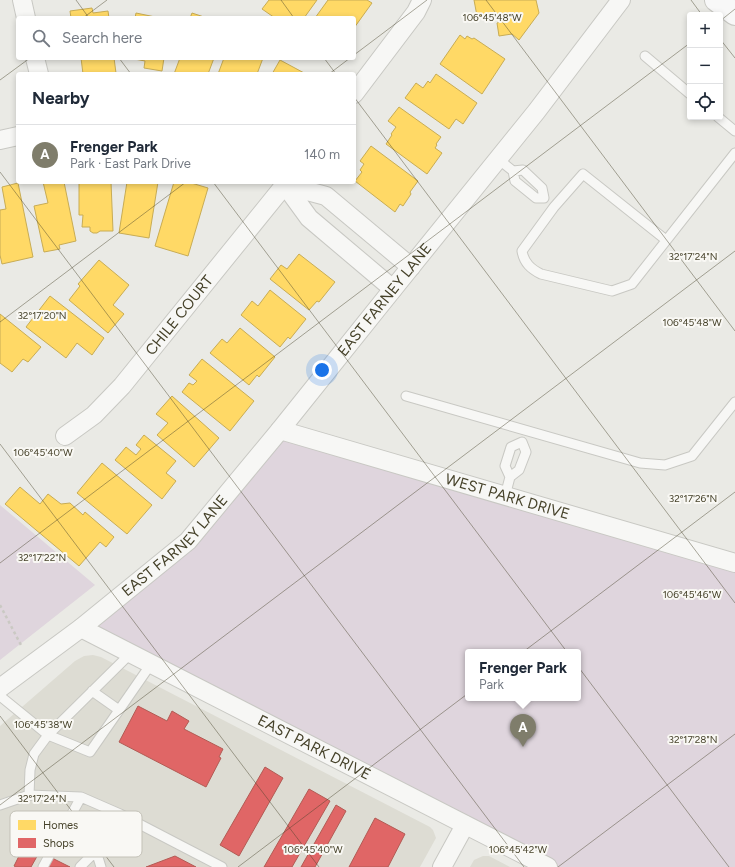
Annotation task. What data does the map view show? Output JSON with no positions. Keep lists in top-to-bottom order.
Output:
{
  "streets": {
    "street": [
      "EAST FARNEY LANE",
      "CHILE COURT",
      "WEST PARK DRIVE",
      "EAST PARK DRIVE"
    ]
  },
  "crossings": [
    ["EAST FARNEY LANE", "WEST PARK DRIVE"],
    ["EAST FARNEY LANE", "EAST PARK DRIVE"]
  ],
  "legend": ["Homes", "Shops"],
  "page": {
    "map_buttons": ["+", "−"],
    "search": "Search here",
    "heading": "Nearby",
    "list": [
      {
        "mark": "A",
        "name": "Frenger Park",
        "note": "Park · East Park Drive",
        "value": "140 m"
      }
    ],
    "popup": ["Frenger Park", "Park"],
    "pins": "A"
  },
  "coordinates": [
    "106°45'48\"W",
    "32°17'24\"N",
    "32°17'20\"N",
    "106°45'40\"W",
    "32°17'26\"N",
    "32°17'22\"N",
    "106°45'46\"W",
    "106°45'38\"W",
    "32°17'28\"N",
    "106°45'42\"W"
  ]
}
